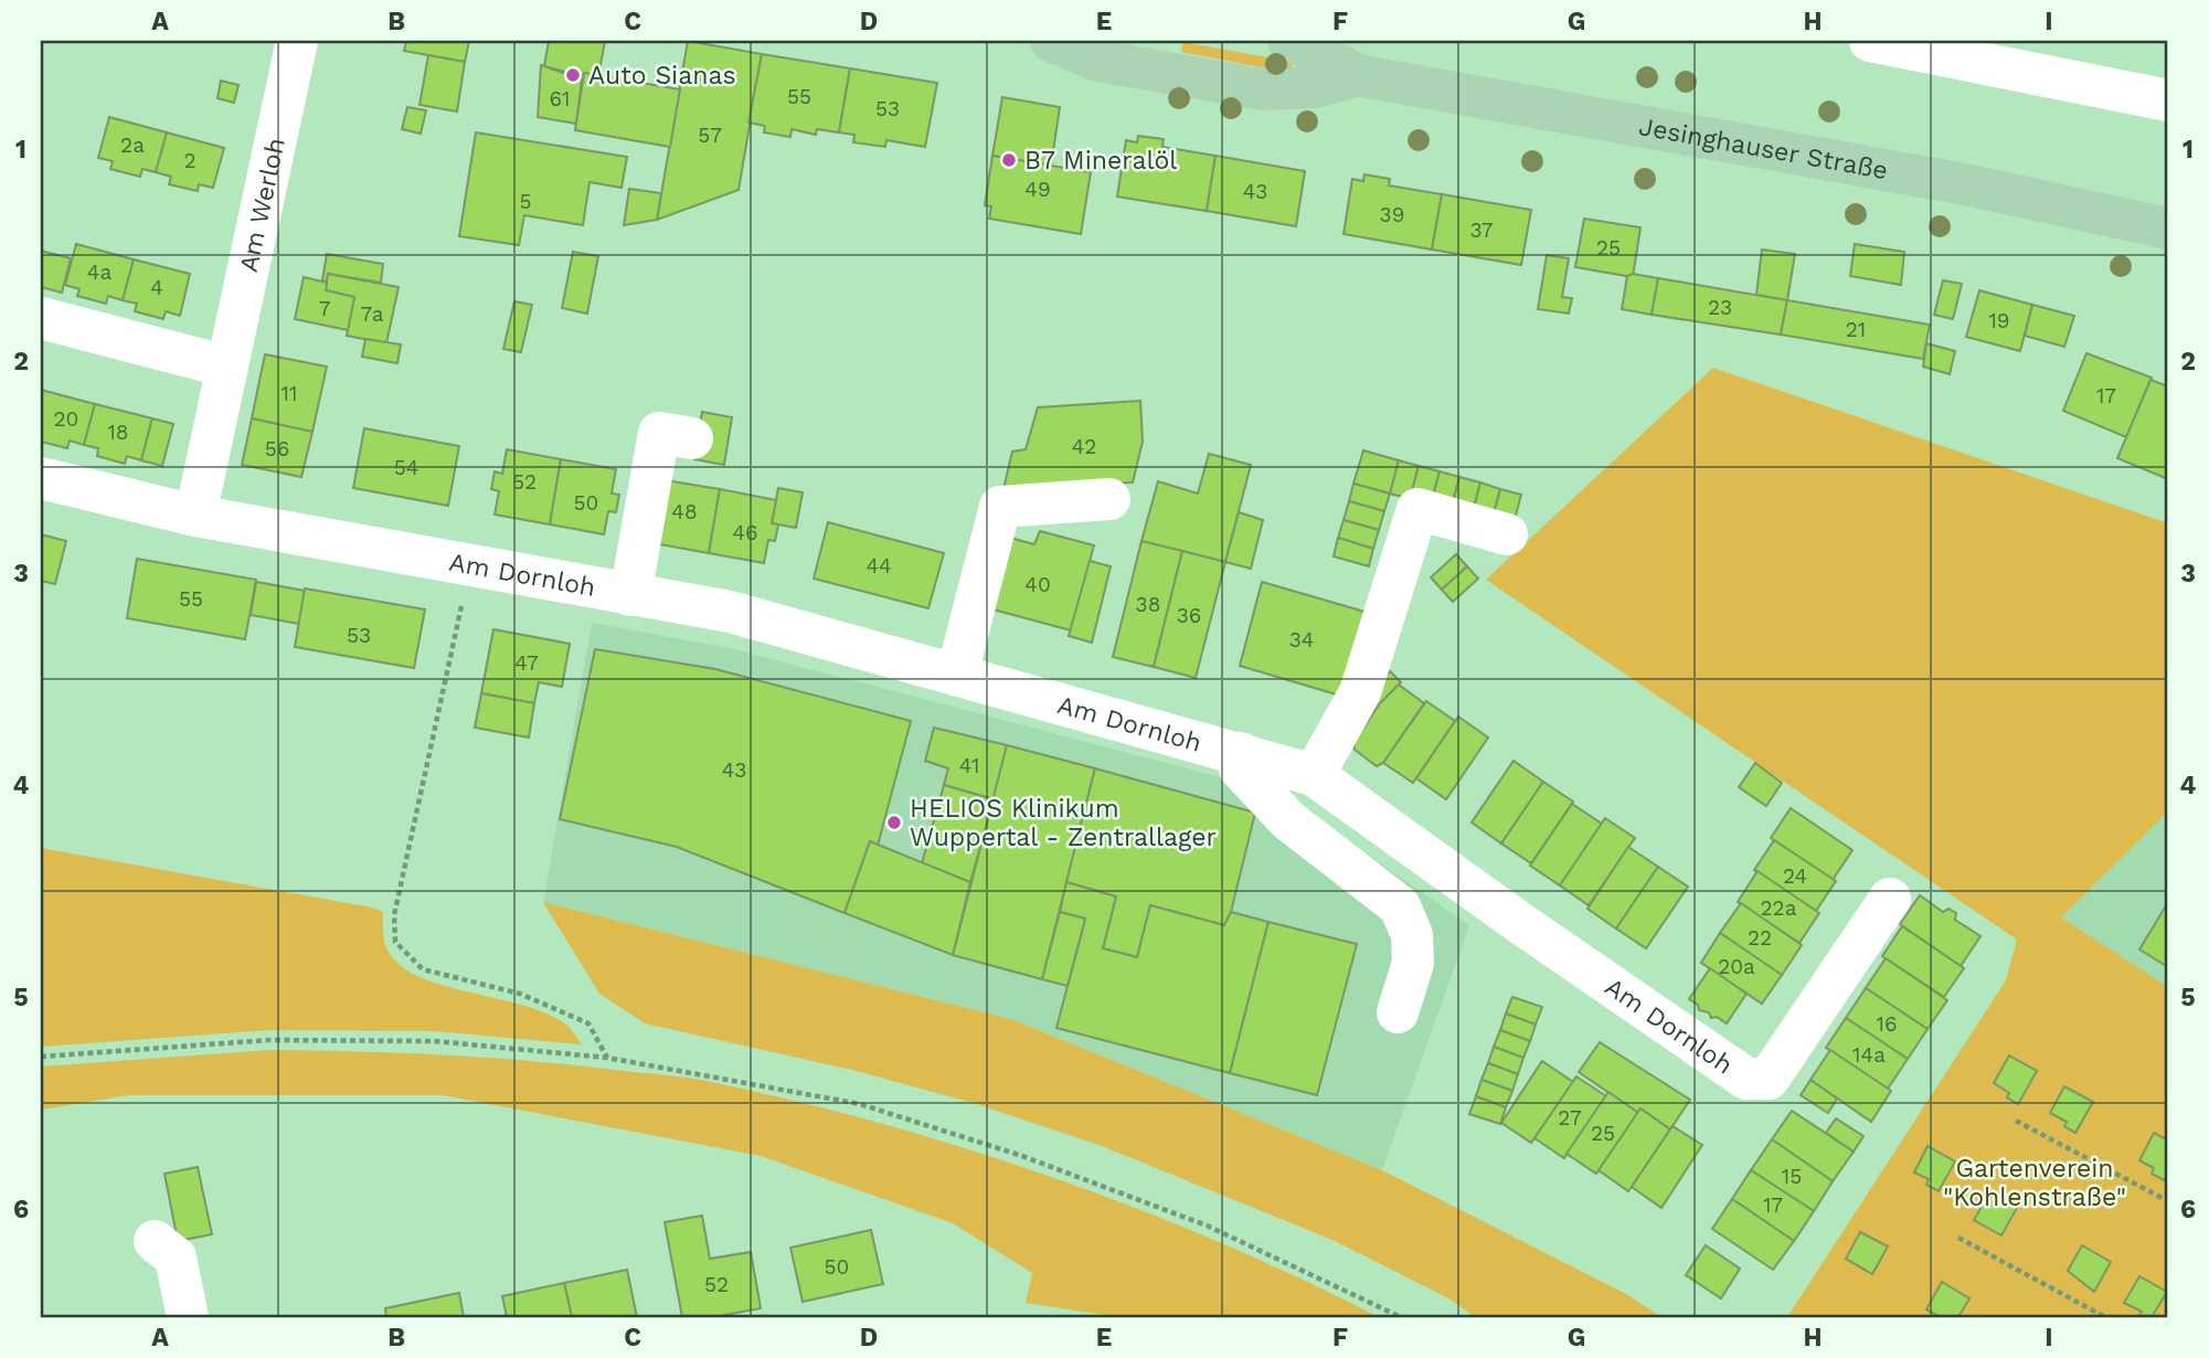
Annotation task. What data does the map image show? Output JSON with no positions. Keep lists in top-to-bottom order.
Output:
{
  "streets": {
    "main road": ["Jesinghauser Straße"],
    "street": ["Am Werloh", "Am Dornloh"]
  },
  "crossings": [
    ["Am Werloh", "Am Dornloh"]
  ],
  "parks": ["Gartenverein \"Kohlenstraße\""],
  "places": ["Auto Sianas", "B7 Mineralöl", "HELIOS Klinikum Wuppertal - Zentrallager"],
  "house_numbers": [
    "55",
    "61",
    "53",
    "57",
    "2a",
    "2",
    "49",
    "43",
    "5",
    "39",
    "37",
    "25",
    "4a",
    "4",
    "23",
    "7",
    "7a",
    "19",
    "21",
    "11",
    "17",
    "20",
    "18",
    "42",
    "56",
    "54",
    "52",
    "50",
    "48",
    "46",
    "44",
    "40",
    "55",
    "38",
    "36",
    "53",
    "34",
    "47",
    "41",
    "43",
    "24",
    "22a",
    "22",
    "20a",
    "16",
    "14a",
    "27",
    "25",
    "15",
    "17",
    "50",
    "52"
  ],
  "grid": {
    "columns": [
      "A",
      "B",
      "C",
      "D",
      "E",
      "F",
      "G",
      "H",
      "I"
    ],
    "rows": [
      "1",
      "2",
      "3",
      "4",
      "5",
      "6"
    ]
  }
}
